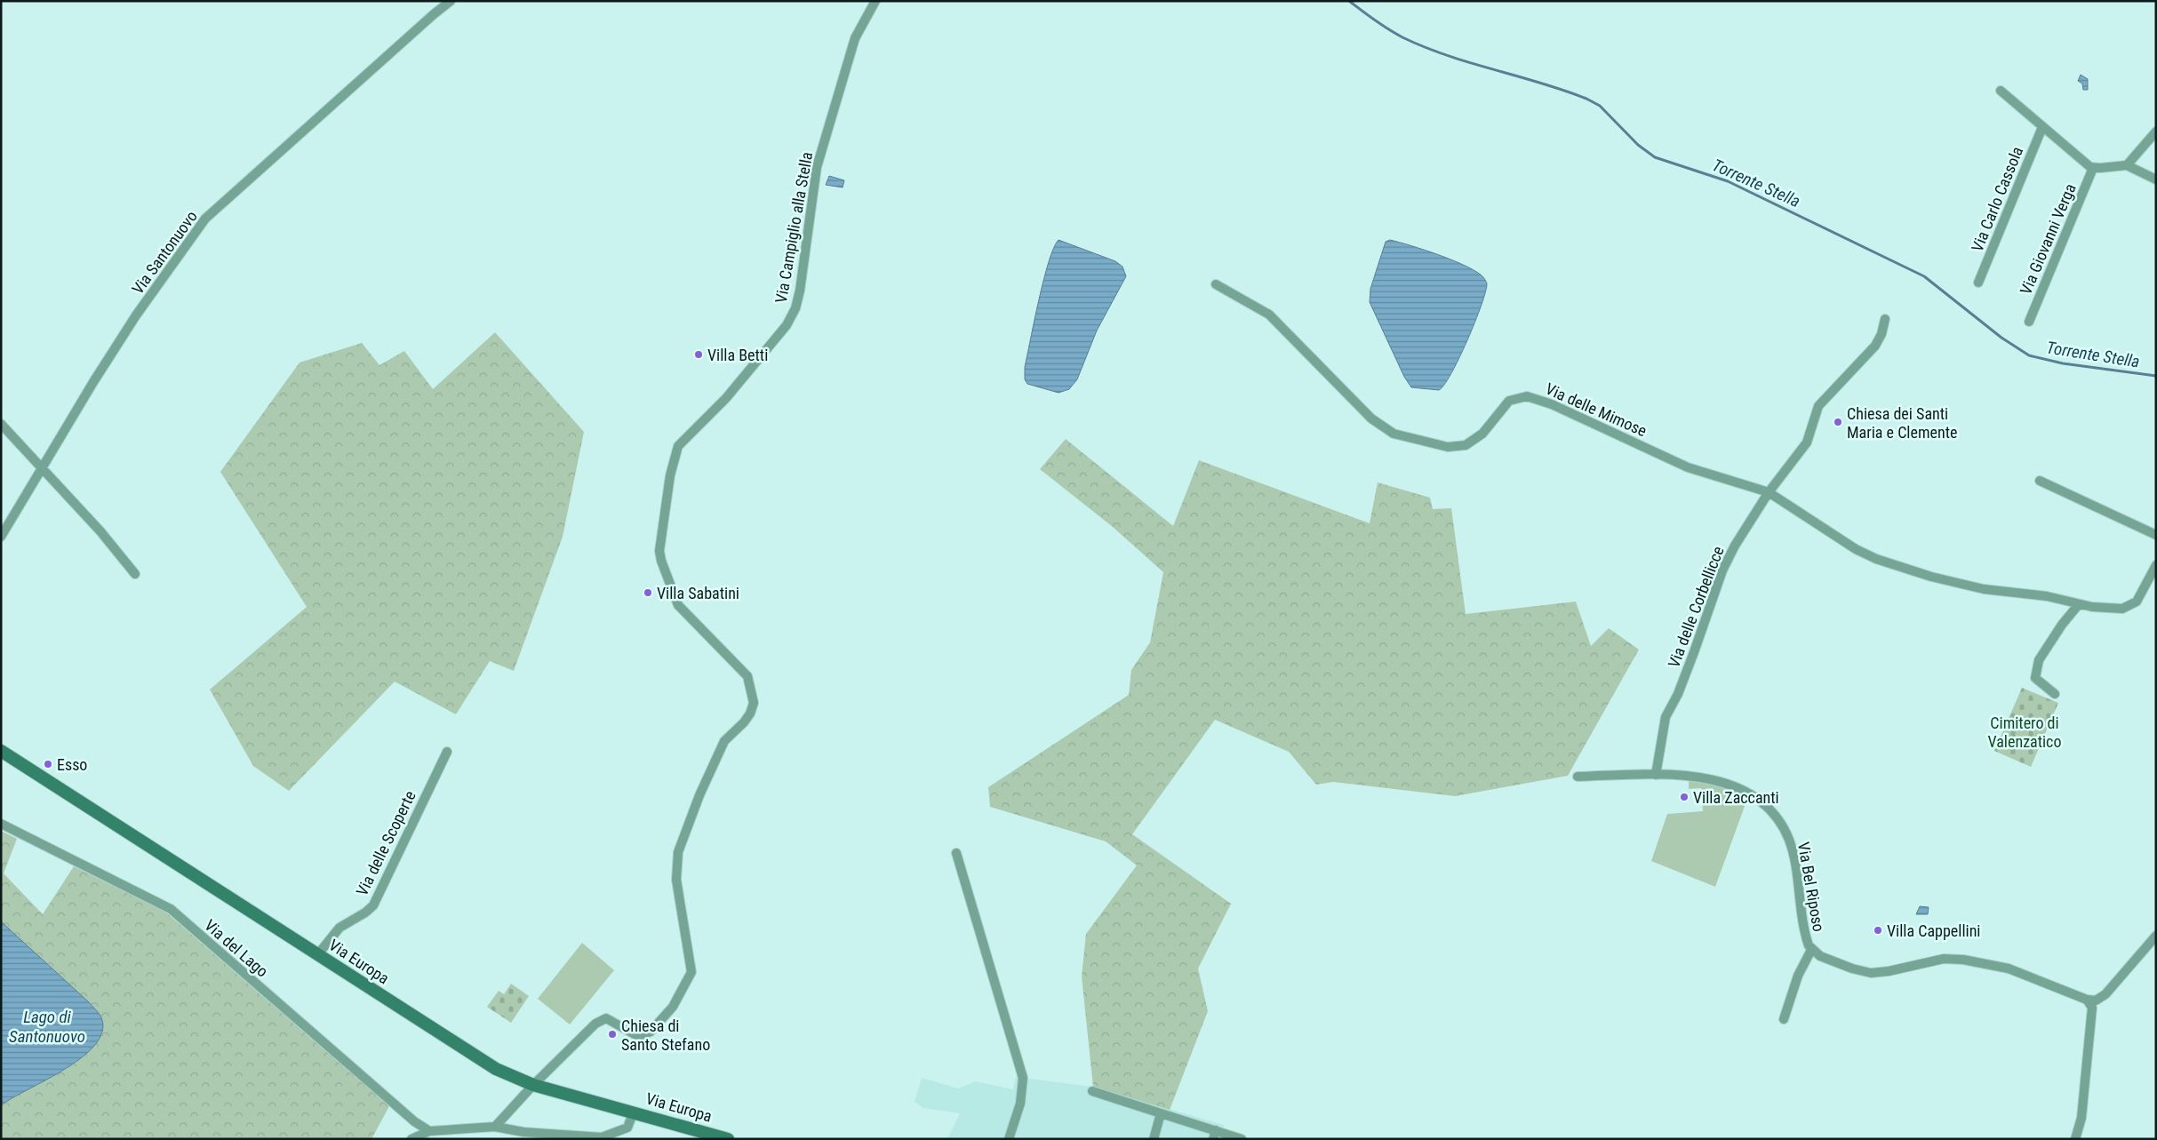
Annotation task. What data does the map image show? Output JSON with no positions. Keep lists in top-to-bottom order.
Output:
{
  "streets": {
    "main road": ["Via Europa"],
    "street": [
      "Via Carlo Cassola",
      "Via Campiglio alla Stella",
      "Via Giovanni Verga",
      "Via Santonuovo",
      "Via delle Mimose",
      "Via delle Corbellicce",
      "Via delle Scoperte",
      "Via Bel Riposo",
      "Via del Lago"
    ]
  },
  "crossings": [
    ["Via Campiglio alla Stella", "Via Europa"],
    ["Via delle Mimose", "Via delle Corbellicce"],
    ["Via delle Corbellicce", "Via Bel Riposo"],
    ["Via delle Scoperte", "Via Europa"]
  ],
  "water": ["Torrente Stella", "Lago di Santonuovo"],
  "parks": ["Cimitero di Valenzatico"],
  "places": [
    "Villa Betti",
    "Chiesa dei Santi Maria e Clemente",
    "Villa Sabatini",
    "Esso",
    "Villa Zaccanti",
    "Villa Cappellini",
    "Chiesa di Santo Stefano"
  ]
}
